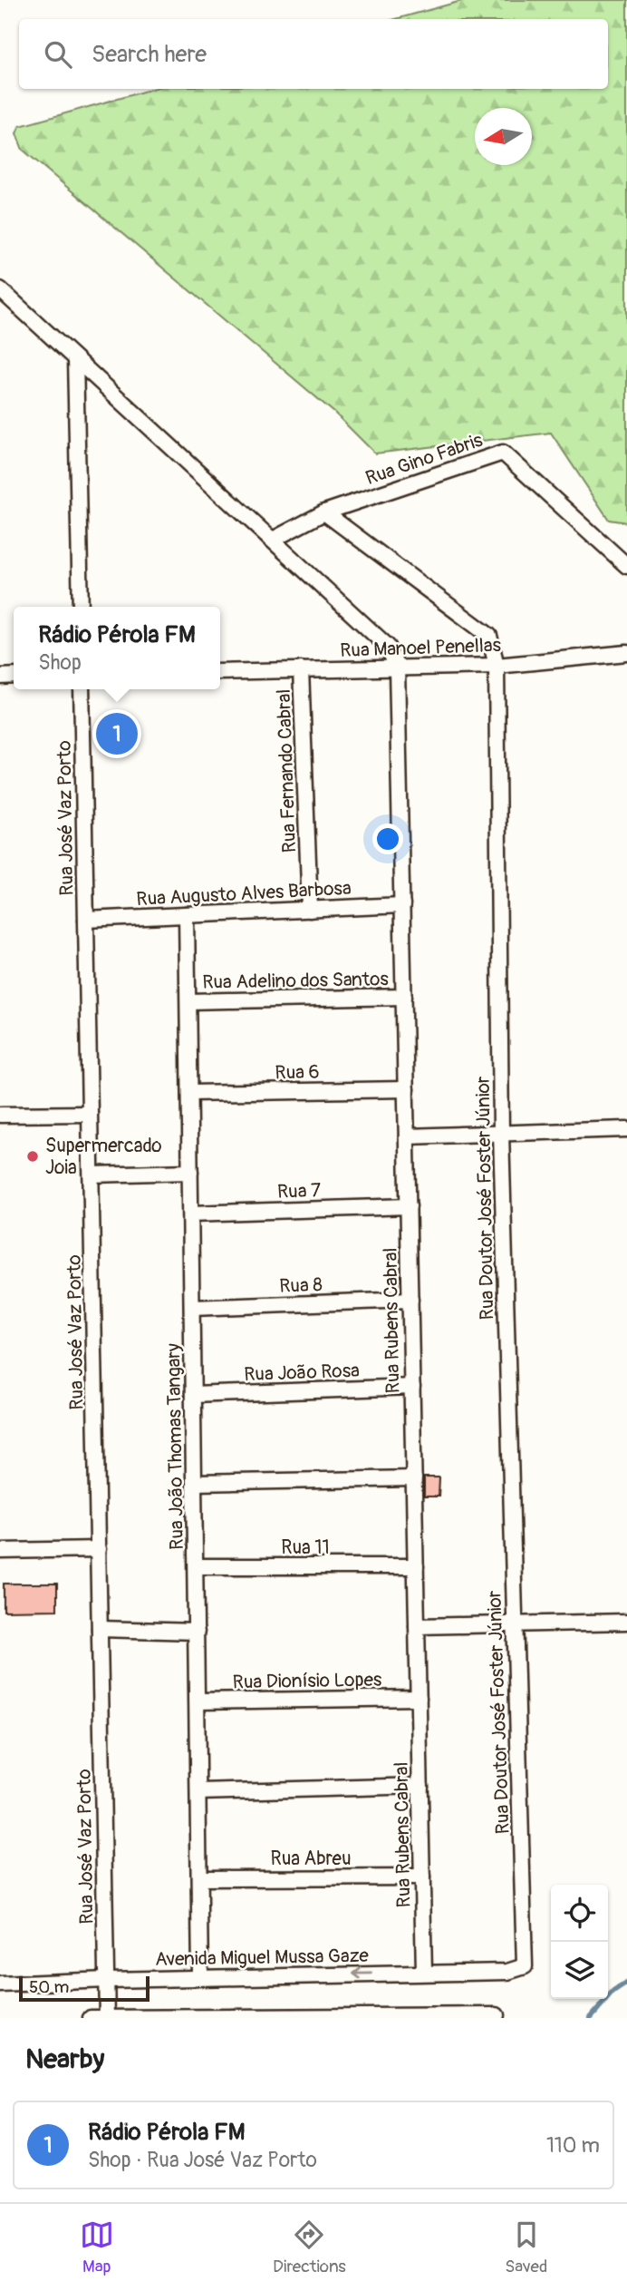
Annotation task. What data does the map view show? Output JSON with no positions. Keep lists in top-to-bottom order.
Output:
{
  "streets": {
    "street": [
      "Rua Gino Fabris",
      "Rua Manoel Penellas",
      "Rua Fernando Cabral",
      "Rua José Vaz Porto",
      "Rua Augusto Alves Barbosa",
      "Rua Adelino dos Santos",
      "Rua 6",
      "Rua 7",
      "Rua Doutor José Foster Júnior",
      "Rua 8",
      "Rua Rubens Cabral",
      "Rua João Rosa",
      "Rua João Thomas Tangary",
      "Rua 11",
      "Rua Dionísio Lopes",
      "Rua Abreu",
      "Avenida Miguel Mussa Gaze"
    ]
  },
  "crossings": [
    ["Rua Gino Fabris", "Rua Doutor José Foster Júnior"],
    ["Rua Manoel Penellas", "Rua Fernando Cabral"],
    ["Rua Manoel Penellas", "Rua Doutor José Foster Júnior"],
    ["Rua Manoel Penellas", "Rua Rubens Cabral"],
    ["Rua Fernando Cabral", "Rua Augusto Alves Barbosa"],
    ["Rua José Vaz Porto", "Rua Augusto Alves Barbosa"],
    ["Rua José Vaz Porto", "Avenida Miguel Mussa Gaze"],
    ["Rua Augusto Alves Barbosa", "Rua Rubens Cabral"],
    ["Rua Augusto Alves Barbosa", "Rua João Thomas Tangary"],
    ["Rua Adelino dos Santos", "Rua Rubens Cabral"],
    ["Rua Adelino dos Santos", "Rua João Thomas Tangary"],
    ["Rua 6", "Rua Rubens Cabral"],
    ["Rua 6", "Rua João Thomas Tangary"],
    ["Rua 7", "Rua Rubens Cabral"],
    ["Rua 7", "Rua João Thomas Tangary"],
    ["Rua Doutor José Foster Júnior", "Avenida Miguel Mussa Gaze"],
    ["Rua 8", "Rua Rubens Cabral"],
    ["Rua 8", "Rua João Thomas Tangary"],
    ["Rua Rubens Cabral", "Rua João Rosa"],
    ["Rua Rubens Cabral", "Rua 11"],
    ["Rua Rubens Cabral", "Rua Dionísio Lopes"],
    ["Rua Rubens Cabral", "Rua Abreu"],
    ["Rua Rubens Cabral", "Avenida Miguel Mussa Gaze"],
    ["Rua João Rosa", "Rua João Thomas Tangary"],
    ["Rua João Thomas Tangary", "Rua 11"],
    ["Rua João Thomas Tangary", "Rua Dionísio Lopes"],
    ["Rua João Thomas Tangary", "Rua Abreu"],
    ["Rua João Thomas Tangary", "Avenida Miguel Mussa Gaze"]
  ],
  "places": ["Supermercado Joia"],
  "scale_bar": "50 m",
  "north": "left",
  "page": {
    "search": "Search here",
    "popup": ["Rádio Pérola FM", "Shop"],
    "pins": "1",
    "scale": "50 m",
    "heading": "Nearby",
    "list": [
      {
        "mark": "1",
        "name": "Rádio Pérola FM",
        "note": "Shop · Rua José Vaz Porto",
        "value": "110 m"
      }
    ],
    "nav": ["Map", "Directions", "Saved"]
  }
}
